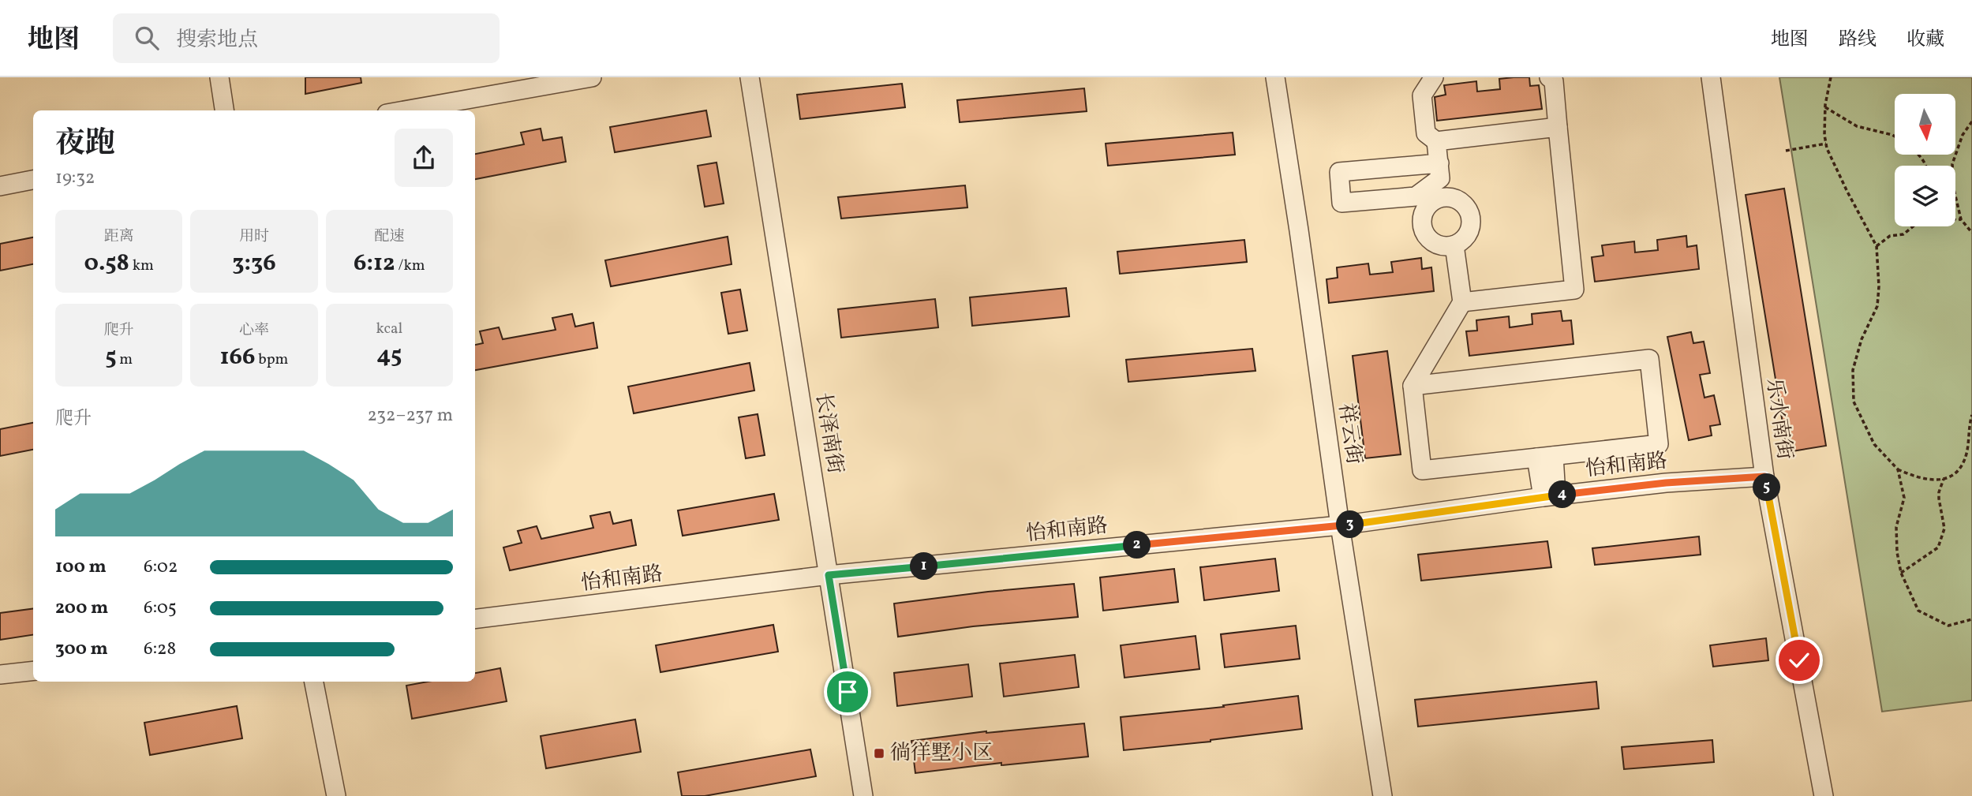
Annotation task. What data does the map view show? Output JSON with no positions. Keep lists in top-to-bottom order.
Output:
{
  "streets": {
    "street": [
      "乐水南街",
      "长泽南街",
      "祥云街",
      "怡和南路"
    ]
  },
  "crossings": [
    ["乐水南街", "怡和南路"],
    ["长泽南街", "怡和南路"],
    ["祥云街", "怡和南路"]
  ],
  "places": {
    "transit": ["徜徉墅小区"]
  },
  "north": "bottom",
  "page": {
    "header": "地图",
    "search": "搜索地点",
    "nav": ["地图", "路线", "收藏"],
    "heading": ["夜跑", "19:32"],
    "stats": [
      ["距离", "0.58 km"],
      ["用时", "3:36"],
      ["配速", "6:12 /km"],
      ["爬升", "5 m"],
      ["心率", "166 bpm"],
      ["kcal", "45"]
    ],
    "chart": ["爬升", "232–237 m"],
    "pins": [
      "5",
      "4",
      "3",
      "2",
      "1"
    ],
    "list": [
      {
        "name": "100 m",
        "note": "6:02"
      },
      {
        "name": "200 m",
        "note": "6:05"
      },
      {
        "name": "300 m",
        "note": "6:28"
      }
    ]
  }
}
